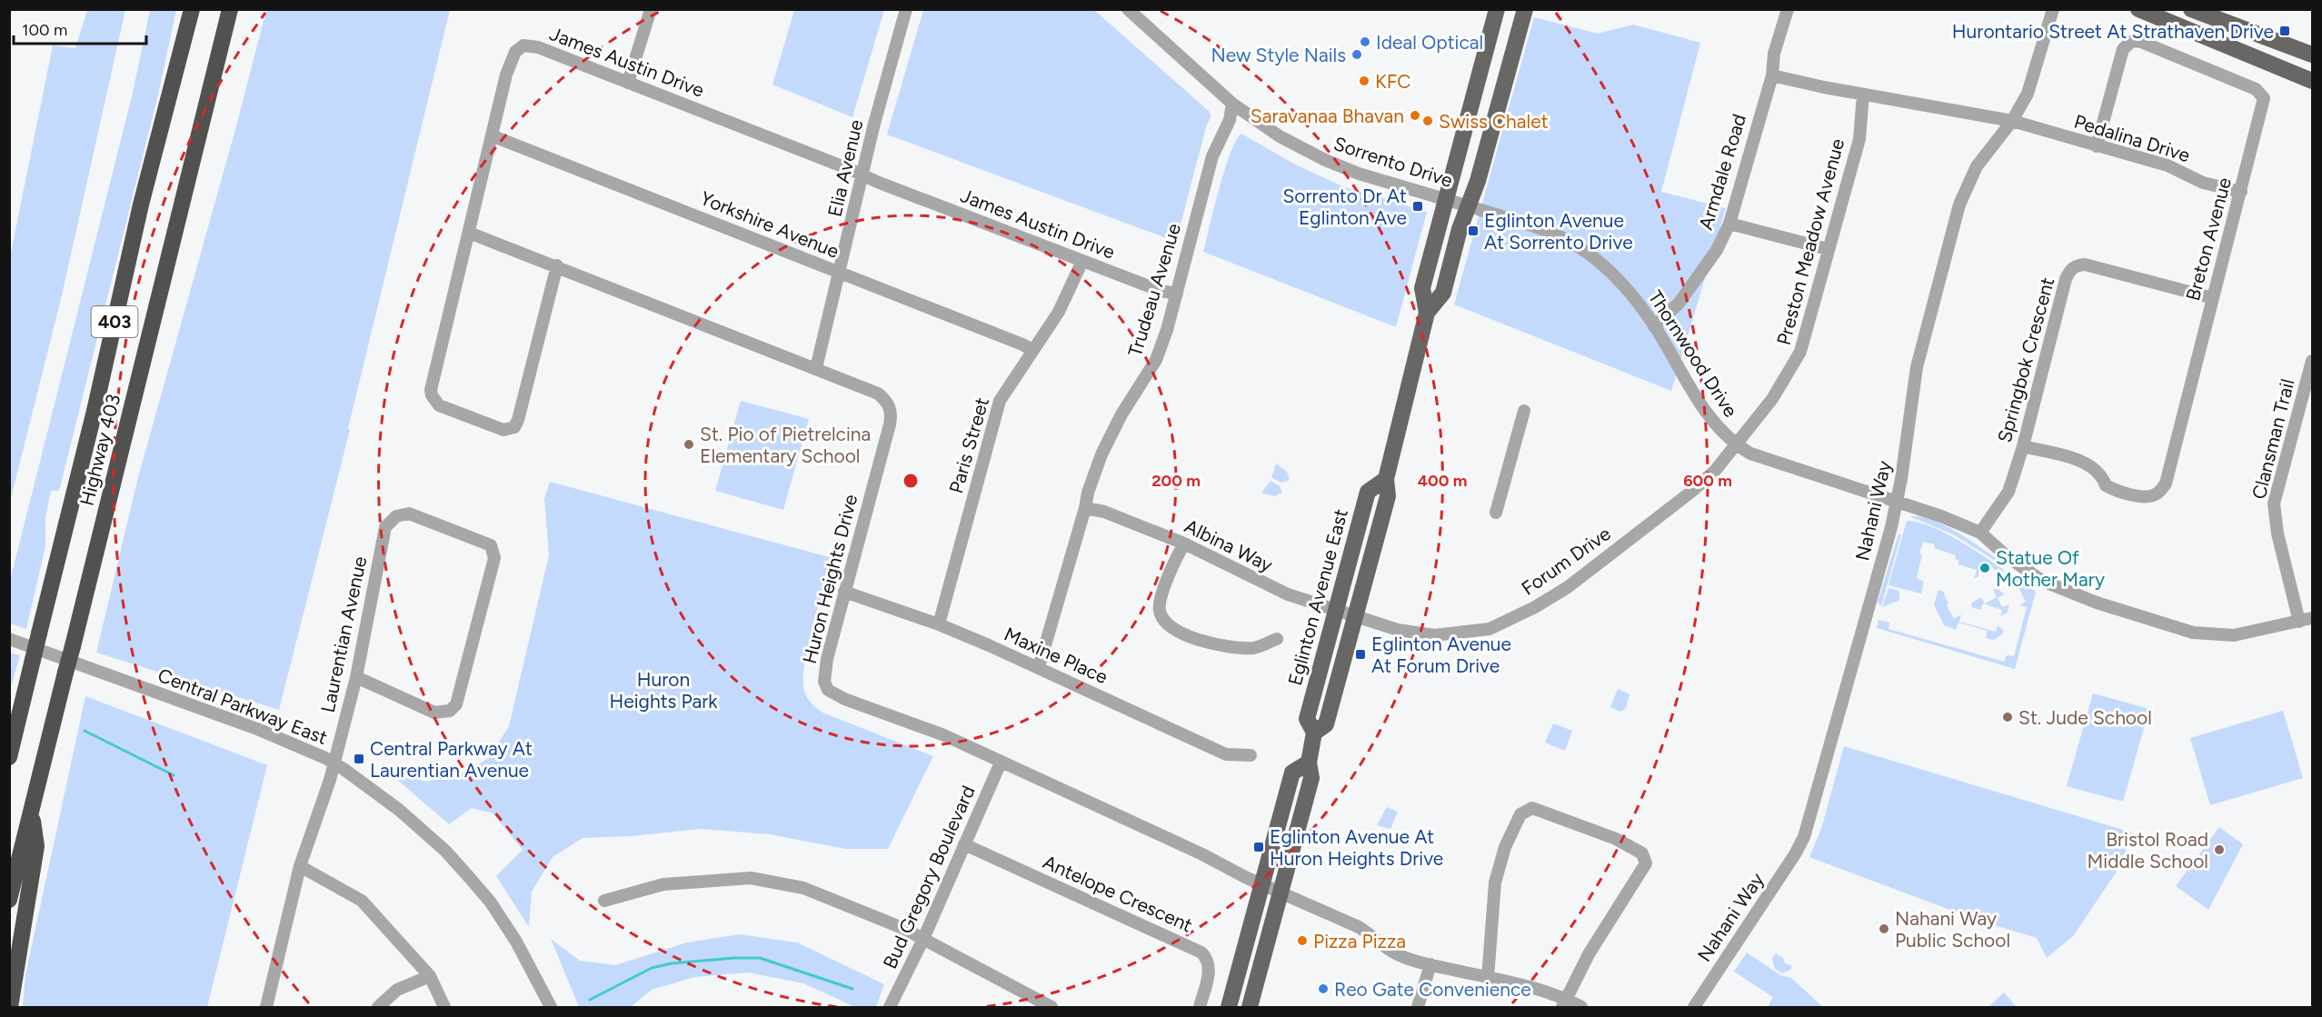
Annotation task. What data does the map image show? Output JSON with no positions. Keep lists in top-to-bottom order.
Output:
{
  "streets": {
    "highway": ["403", "Highway 403"],
    "main road": ["Eglinton Avenue East"],
    "street": [
      "James Austin Drive",
      "Pedalina Drive",
      "Sorrento Drive",
      "Elia Avenue",
      "Armdale Road",
      "Yorkshire Avenue",
      "Breton Avenue",
      "Preston Meadow Avenue",
      "Trudeau Avenue",
      "Thornwood Drive",
      "Springbok Crescent",
      "Clansman Trail",
      "Paris Street",
      "Nahani Way",
      "Albina Way",
      "Forum Drive",
      "Huron Heights Drive",
      "Laurentian Avenue",
      "Maxine Place",
      "Central Parkway East",
      "Bud Gregory Boulevard",
      "Antelope Crescent"
    ]
  },
  "crossings": [
    ["James Austin Drive", "Elia Avenue"],
    ["James Austin Drive", "Yorkshire Avenue"],
    ["James Austin Drive", "Trudeau Avenue"],
    ["James Austin Drive", "Paris Street"],
    ["James Austin Drive", "Huron Heights Drive"],
    ["Pedalina Drive", "Armdale Road"],
    ["Pedalina Drive", "Breton Avenue"],
    ["Pedalina Drive", "Preston Meadow Avenue"],
    ["Pedalina Drive", "Nahani Way"],
    ["Sorrento Drive", "Trudeau Avenue"],
    ["Sorrento Drive", "Thornwood Drive"],
    ["Sorrento Drive", "Eglinton Avenue East"],
    ["Elia Avenue", "Yorkshire Avenue"],
    ["Elia Avenue", "Huron Heights Drive"],
    ["Armdale Road", "Thornwood Drive"],
    ["Yorkshire Avenue", "Paris Street"],
    ["Breton Avenue", "Springbok Crescent"],
    ["Preston Meadow Avenue", "Thornwood Drive"],
    ["Preston Meadow Avenue", "Forum Drive"],
    ["Trudeau Avenue", "Albina Way"],
    ["Trudeau Avenue", "Maxine Place"],
    ["Thornwood Drive", "Springbok Crescent"],
    ["Thornwood Drive", "Clansman Trail"],
    ["Thornwood Drive", "Nahani Way"],
    ["Thornwood Drive", "Forum Drive"],
    ["Thornwood Drive", "Eglinton Avenue East"],
    ["Paris Street", "Maxine Place"],
    ["Albina Way", "Forum Drive"],
    ["Albina Way", "Eglinton Avenue East"],
    ["Forum Drive", "Eglinton Avenue East"],
    ["Huron Heights Drive", "Eglinton Avenue East"],
    ["Huron Heights Drive", "Maxine Place"],
    ["Huron Heights Drive", "Bud Gregory Boulevard"],
    ["Laurentian Avenue", "Central Parkway East"],
    ["Bud Gregory Boulevard", "Antelope Crescent"]
  ],
  "parks": ["Huron Heights Park"],
  "places": {
    "transit": [
      "Hurontario Street At Strathaven Drive",
      "Sorrento Dr At Eglinton Ave",
      "Eglinton Avenue At Sorrento Drive",
      "Eglinton Avenue At Forum Drive",
      "Central Parkway At Laurentian Avenue",
      "Eglinton Avenue At Huron Heights Drive"
    ],
    "other": [
      "Ideal Optical",
      "New Style Nails",
      "KFC",
      "Saravanaa Bhavan",
      "Swiss Chalet",
      "St. Pio of Pietrelcina Elementary School",
      "Statue Of Mother Mary",
      "St. Jude School",
      "Bristol Road Middle School",
      "Nahani Way Public School",
      "Pizza Pizza",
      "Reo Gate Convenience"
    ]
  },
  "scale_bar": "100 m",
  "rings": ["200 m", "400 m", "600 m"]
}
